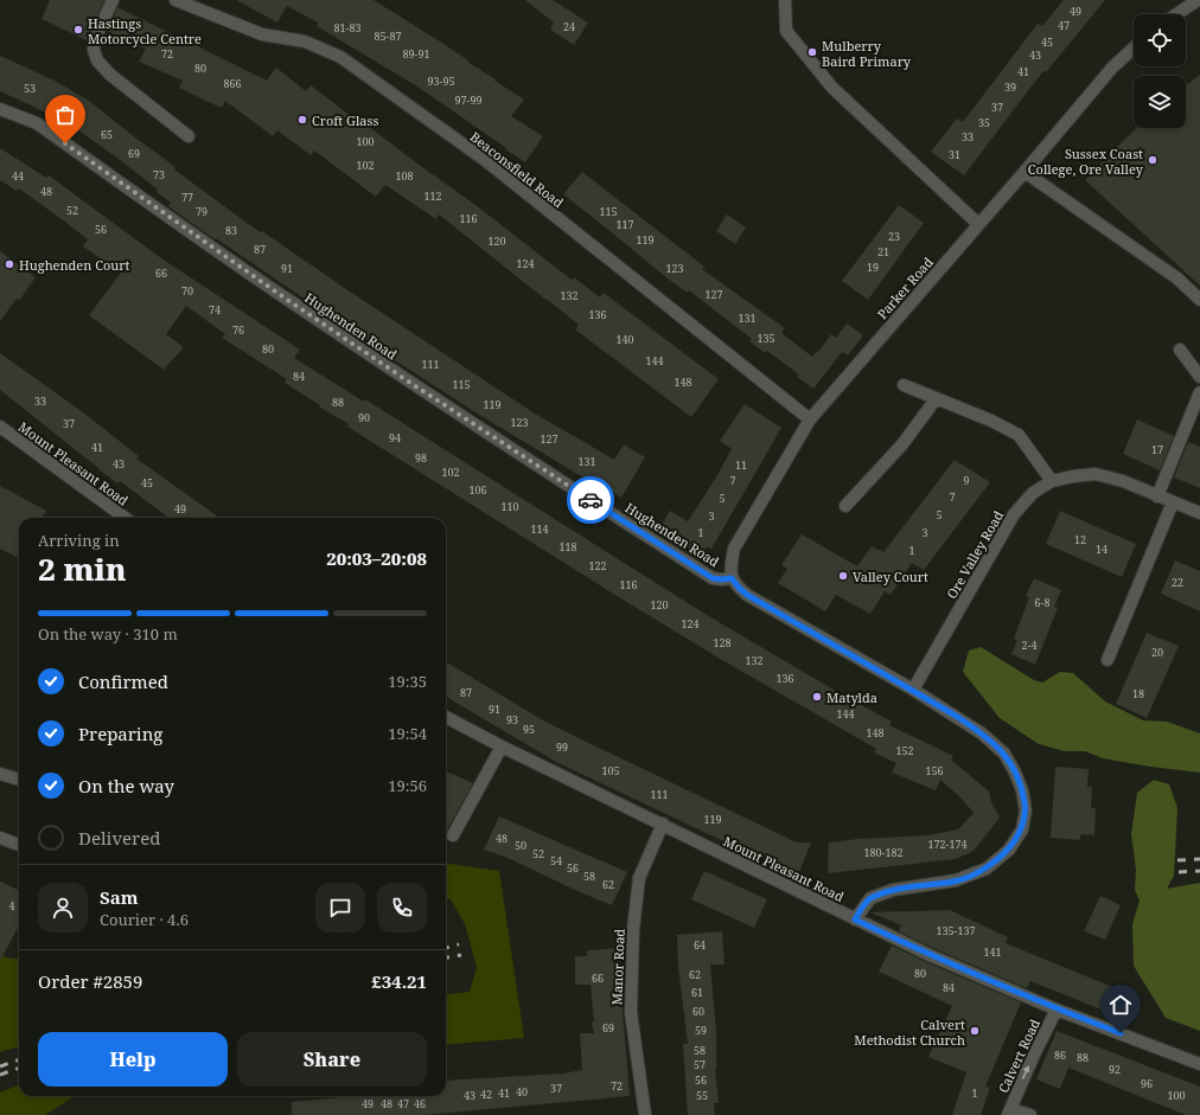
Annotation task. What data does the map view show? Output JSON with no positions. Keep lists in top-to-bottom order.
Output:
{
  "streets": {
    "street": [
      "Beaconsfield Road",
      "Parker Road",
      "Hughenden Road",
      "Mount Pleasant Road",
      "Ore Valley Road",
      "Manor Road",
      "Calvert Road"
    ]
  },
  "crossings": [
    ["Beaconsfield Road", "Parker Road"],
    ["Parker Road", "Hughenden Road"],
    ["Mount Pleasant Road", "Manor Road"],
    ["Mount Pleasant Road", "Calvert Road"]
  ],
  "one_way": ["Calvert Road"],
  "places": [
    "Hastings Motorcycle Centre",
    "Mulberry Baird Primary",
    "Croft Glass",
    "Sussex Coast College, Ore Valley",
    "Hughenden Court",
    "Valley Court",
    "Matylda",
    "Calvert Methodist Church"
  ],
  "house_numbers": [
    "49",
    "47",
    "24",
    "81-83",
    "85-87",
    "45",
    "72",
    "89-91",
    "43",
    "80",
    "41",
    "93-95",
    "866",
    "39",
    "53",
    "97-99",
    "37",
    "35",
    "65",
    "33",
    "100",
    "69",
    "31",
    "102",
    "73",
    "44",
    "108",
    "48",
    "112",
    "77",
    "52",
    "79",
    "115",
    "116",
    "117",
    "56",
    "83",
    "23",
    "119",
    "120",
    "87",
    "21",
    "124",
    "19",
    "91",
    "123",
    "66",
    "70",
    "127",
    "132",
    "74",
    "136",
    "131",
    "76",
    "135",
    "140",
    "80",
    "144",
    "111",
    "84",
    "148",
    "115",
    "33",
    "88",
    "119",
    "90",
    "123",
    "37",
    "94",
    "127",
    "41",
    "17",
    "98",
    "131",
    "43",
    "11",
    "102",
    "7",
    "9",
    "45",
    "106",
    "7",
    "5",
    "110",
    "49",
    "5",
    "3",
    "114",
    "1",
    "3",
    "12",
    "118",
    "14",
    "1",
    "122",
    "22",
    "116",
    "6-8",
    "120",
    "124",
    "128",
    "2-4",
    "20",
    "132",
    "136",
    "87",
    "18",
    "91",
    "144",
    "93",
    "95",
    "148",
    "99",
    "152",
    "105",
    "156",
    "111",
    "119",
    "48",
    "172-174",
    "50",
    "180-182",
    "52",
    "54",
    "56",
    "58",
    "62",
    "4",
    "135-137",
    "64",
    "141",
    "80",
    "62",
    "66",
    "84",
    "61",
    "60",
    "69",
    "59",
    "58",
    "86",
    "88",
    "57",
    "92",
    "56",
    "96",
    "72",
    "37",
    "40",
    "41",
    "1",
    "42",
    "43",
    "55",
    "100",
    "49",
    "48",
    "47",
    "46"
  ],
  "page": {
    "heading": ["2 min", "Arriving in", "20:03–20:08"],
    "panel": [
      "Sam",
      "Courier · 4.6",
      "Order #2859",
      "£34.21"
    ],
    "bar": "On the way · 310 m",
    "list": [
      ["Confirmed", "19:35"],
      ["Preparing", "19:54"],
      ["On the way", "19:56"],
      "Delivered"
    ],
    "buttons": ["Help", "Share"]
  }
}
